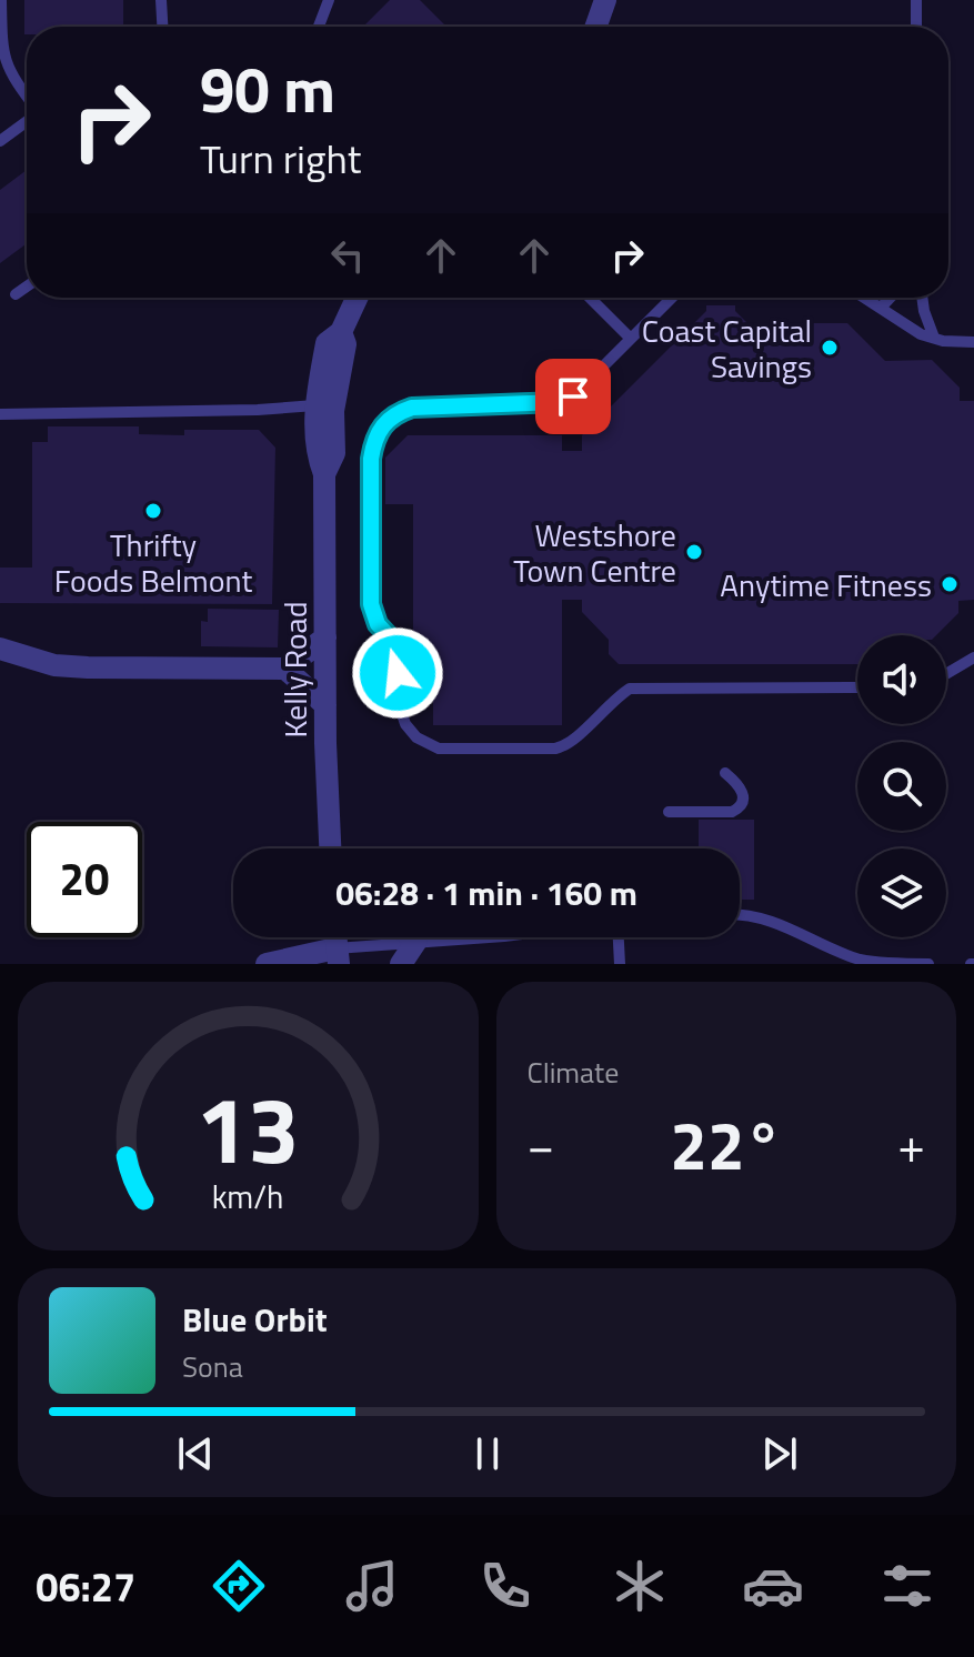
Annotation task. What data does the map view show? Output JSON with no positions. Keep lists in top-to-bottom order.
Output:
{
  "streets": {
    "street": ["Kelly Road"]
  },
  "places": [
    "Coast Capital Savings",
    "Thrifty Foods Belmont",
    "Westshore Town Centre",
    "Anytime Fitness"
  ],
  "page": {
    "turn": ["90 m", "Turn right"],
    "limit": "20",
    "trip": "06:28 · 1 min · 160 m",
    "tile": "Climate",
    "heat": ["−", "22°", "+"],
    "song": ["Blue Orbit", "Sona"],
    "tabs": "06:27",
    "gauge": ["13", "km/h"]
  }
}
